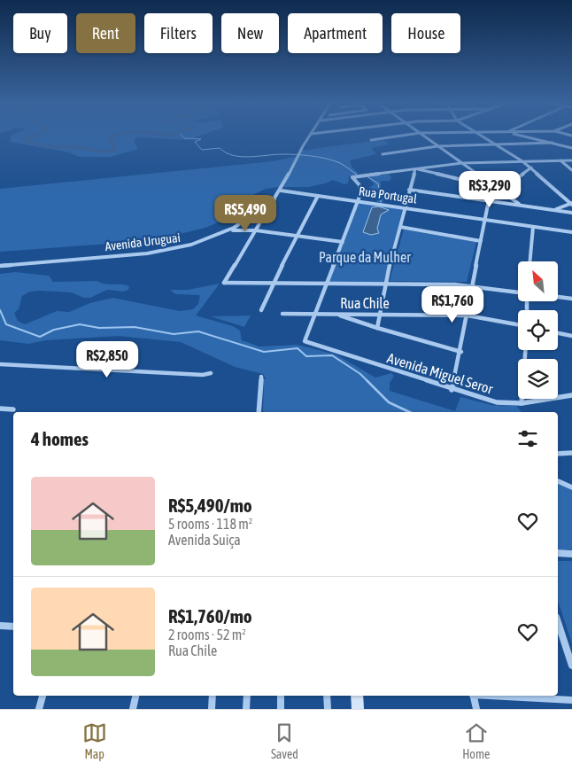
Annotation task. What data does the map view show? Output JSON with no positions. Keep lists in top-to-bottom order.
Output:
{
  "streets": {
    "street": [
      "Rua Portugal",
      "Avenida Uruguai",
      "Rua Chile",
      "Avenida Miguel Seror"
    ]
  },
  "crossings": [
    ["Rua Chile", "Avenida Miguel Seror"]
  ],
  "parks": ["Parque da Mulher"],
  "north": "top left",
  "page": {
    "chip": [
      "Buy",
      "Rent",
      "Filters",
      "New",
      "Apartment",
      "House"
    ],
    "price": [
      "R$3,290",
      "R$5,490",
      "R$1,760",
      "R$2,850"
    ],
    "heading": "4 homes",
    "list": [
      {
        "name": "R$5,490/mo",
        "note": "5 rooms · 118 m² · Avenida Suiça"
      },
      {
        "name": "R$1,760/mo",
        "note": "2 rooms · 52 m² · Rua Chile"
      }
    ],
    "tabs": ["Map", "Saved", "Home"]
  }
}
